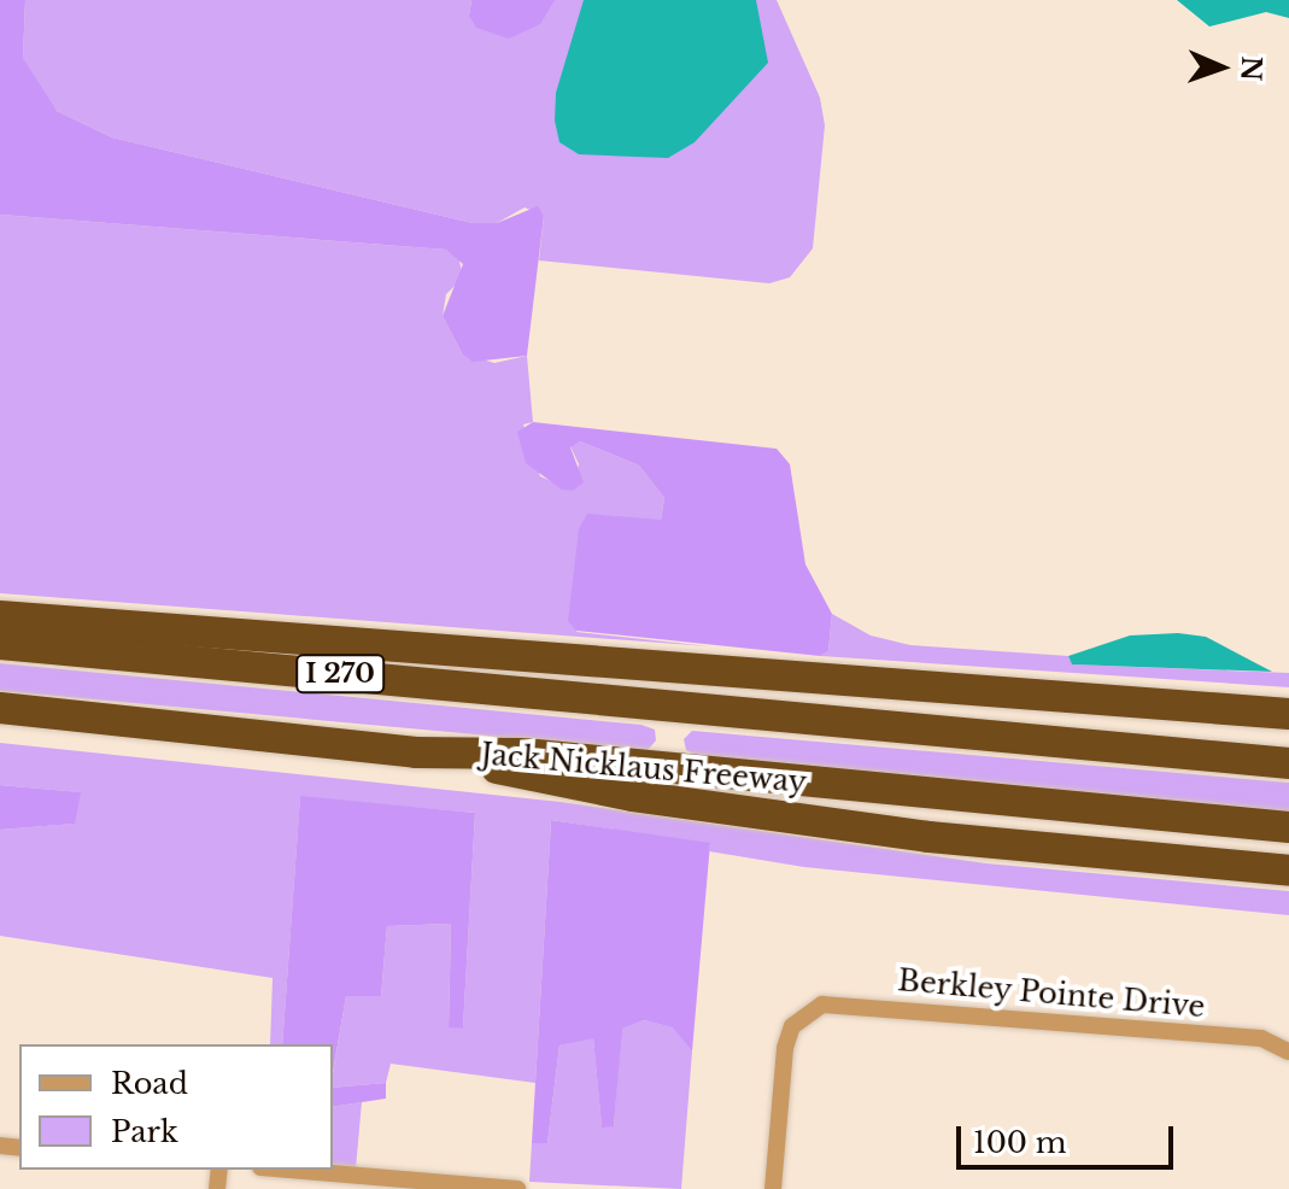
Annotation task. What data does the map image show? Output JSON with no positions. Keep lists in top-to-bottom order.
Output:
{
  "streets": {
    "highway": ["I 270", "Jack Nicklaus Freeway"],
    "street": ["Berkley Pointe Drive"]
  },
  "legend": ["Road", "Park"],
  "scale_bar": "100 m",
  "north": "right"
}
